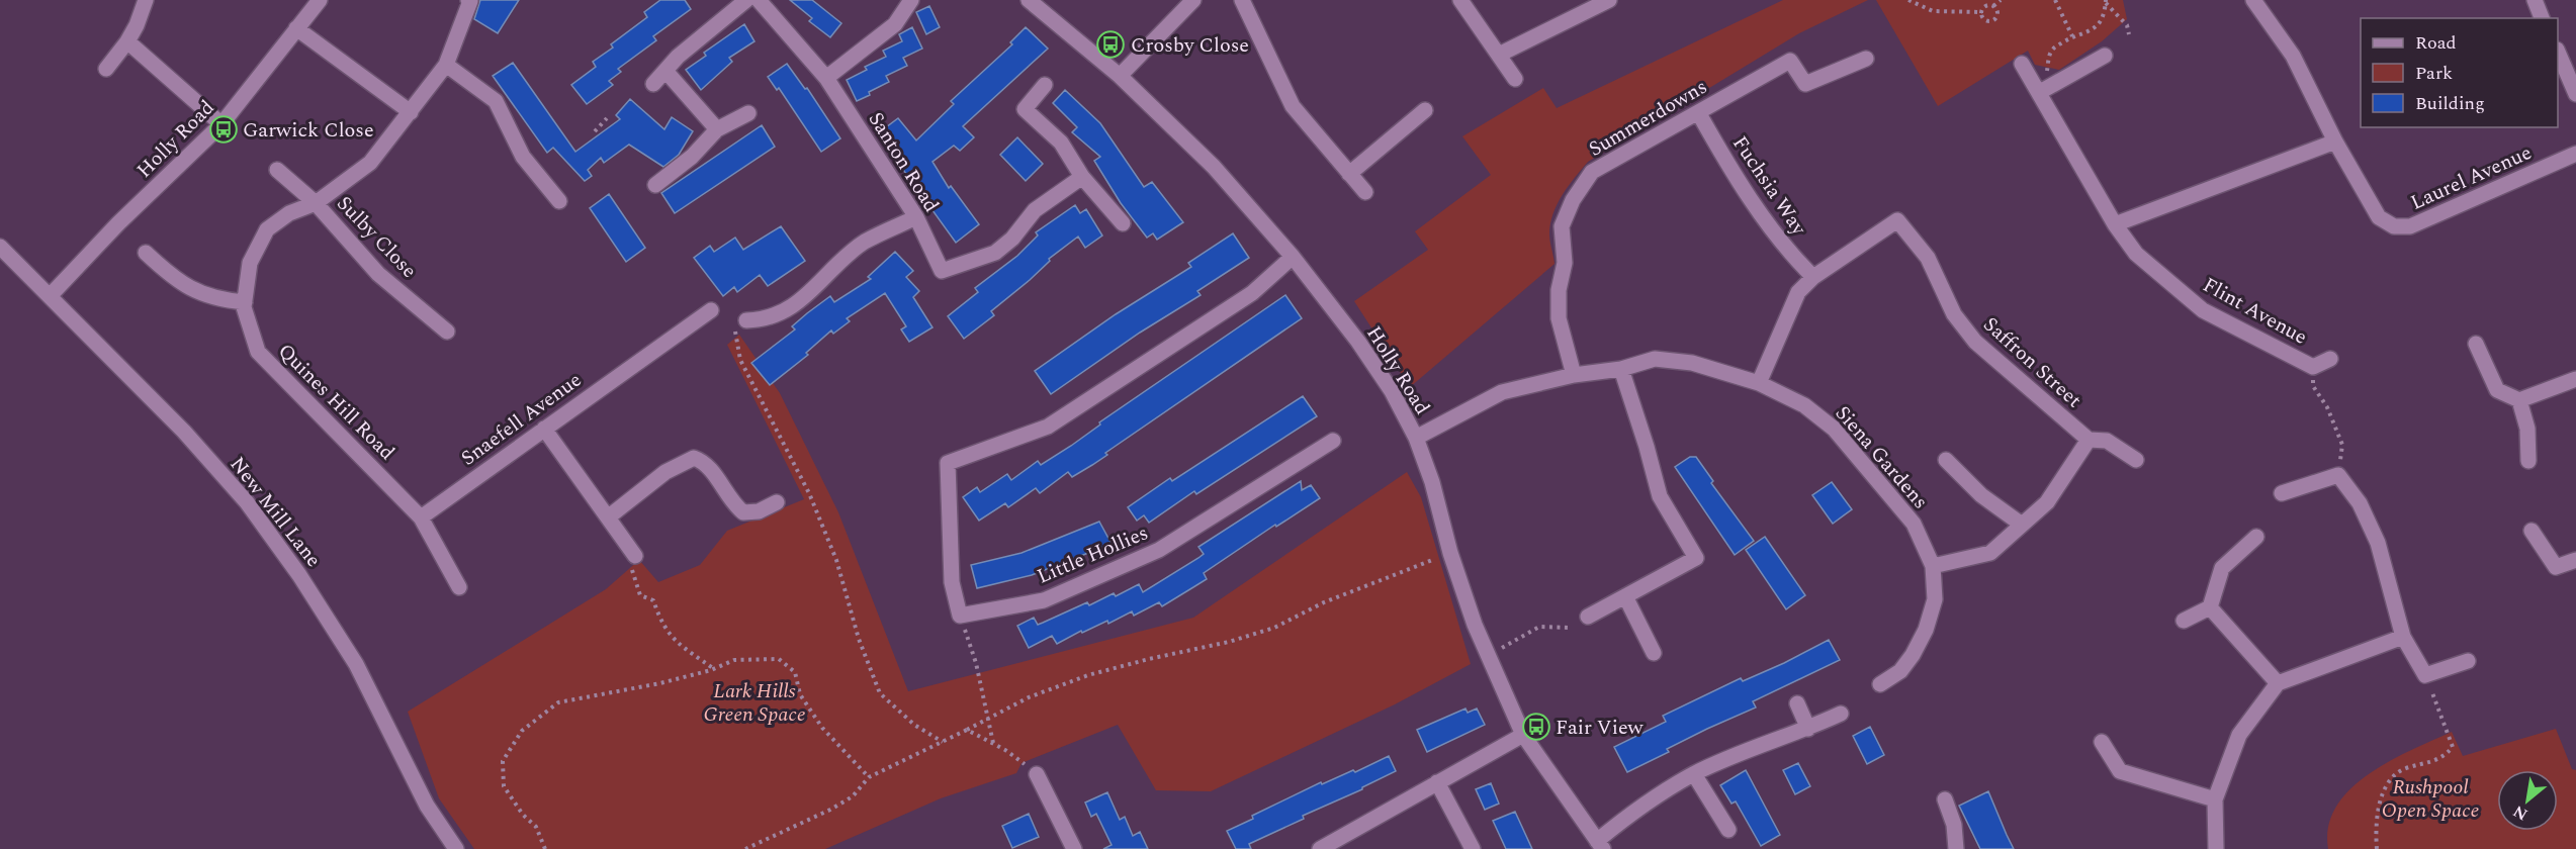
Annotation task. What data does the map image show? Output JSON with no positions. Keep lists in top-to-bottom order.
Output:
{
  "streets": {
    "street": [
      "Summerdowns",
      "Holly Road",
      "Santon Road",
      "Laurel Avenue",
      "Fuchsia Way",
      "Sulby Close",
      "Flint Avenue",
      "Saffron Street",
      "Quines Hill Road",
      "Snaefell Avenue",
      "Siena Gardens",
      "New Mill Lane",
      "Little Hollies"
    ]
  },
  "crossings": [
    ["Summerdowns", "Fuchsia Way"],
    ["Summerdowns", "Siena Gardens"],
    ["Holly Road", "Siena Gardens"],
    ["Holly Road", "New Mill Lane"],
    ["Fuchsia Way", "Saffron Street"],
    ["Sulby Close", "Quines Hill Road"],
    ["Quines Hill Road", "Snaefell Avenue"]
  ],
  "parks": ["Lark Hills Green Space", "Rushpool Open Space"],
  "places": {
    "bus stop": ["Crosby Close", "Garwick Close", "Fair View"]
  },
  "legend": ["Road", "Park", "Building"],
  "north": "bottom left"
}
